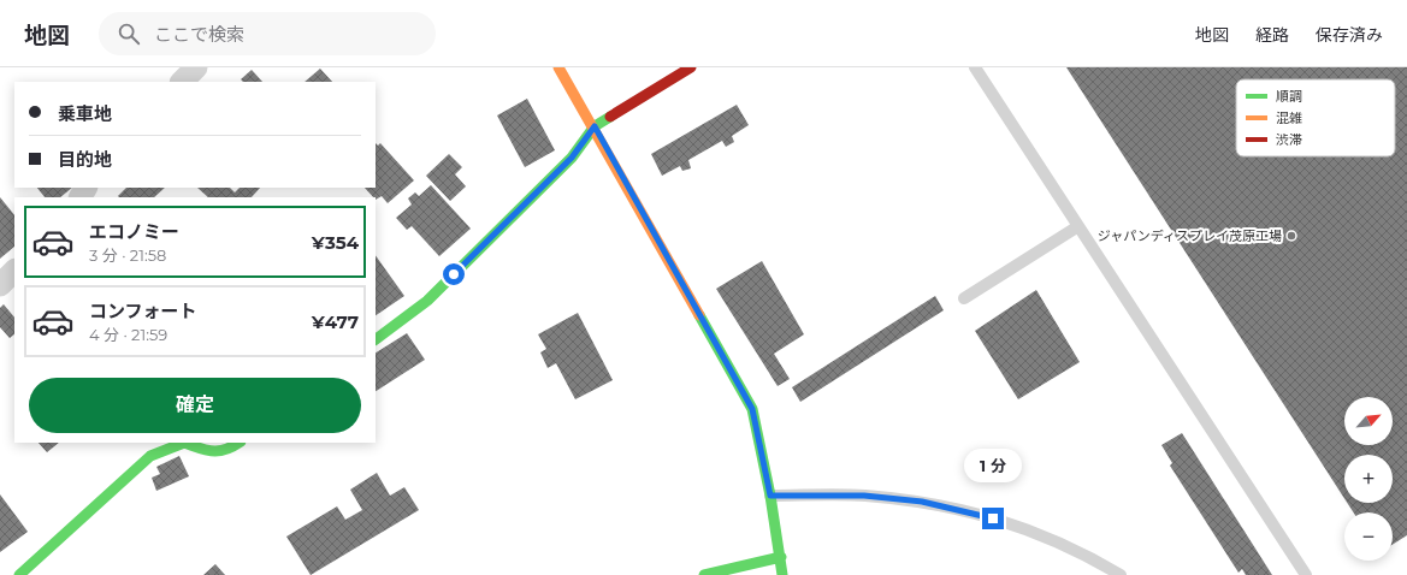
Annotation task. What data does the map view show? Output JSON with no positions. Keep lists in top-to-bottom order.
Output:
{
  "places": ["ジャパンディスプレイ茂原工場"],
  "legend": ["順調", "混雑", "渋滞"],
  "north": "top right",
  "page": {
    "header": "地図",
    "search": "ここで検索",
    "nav": ["地図", "経路", "保存済み"],
    "banner": ["乗車地", "目的地"],
    "list": [
      {
        "name": "エコノミー",
        "note": "3 分 · 21:58",
        "value": "¥354"
      },
      {
        "name": "コンフォート",
        "note": "4 分 · 21:59",
        "value": "¥477"
      }
    ],
    "buttons": "確定",
    "map_buttons": ["+", "−"],
    "bubble": "1 分"
  }
}
